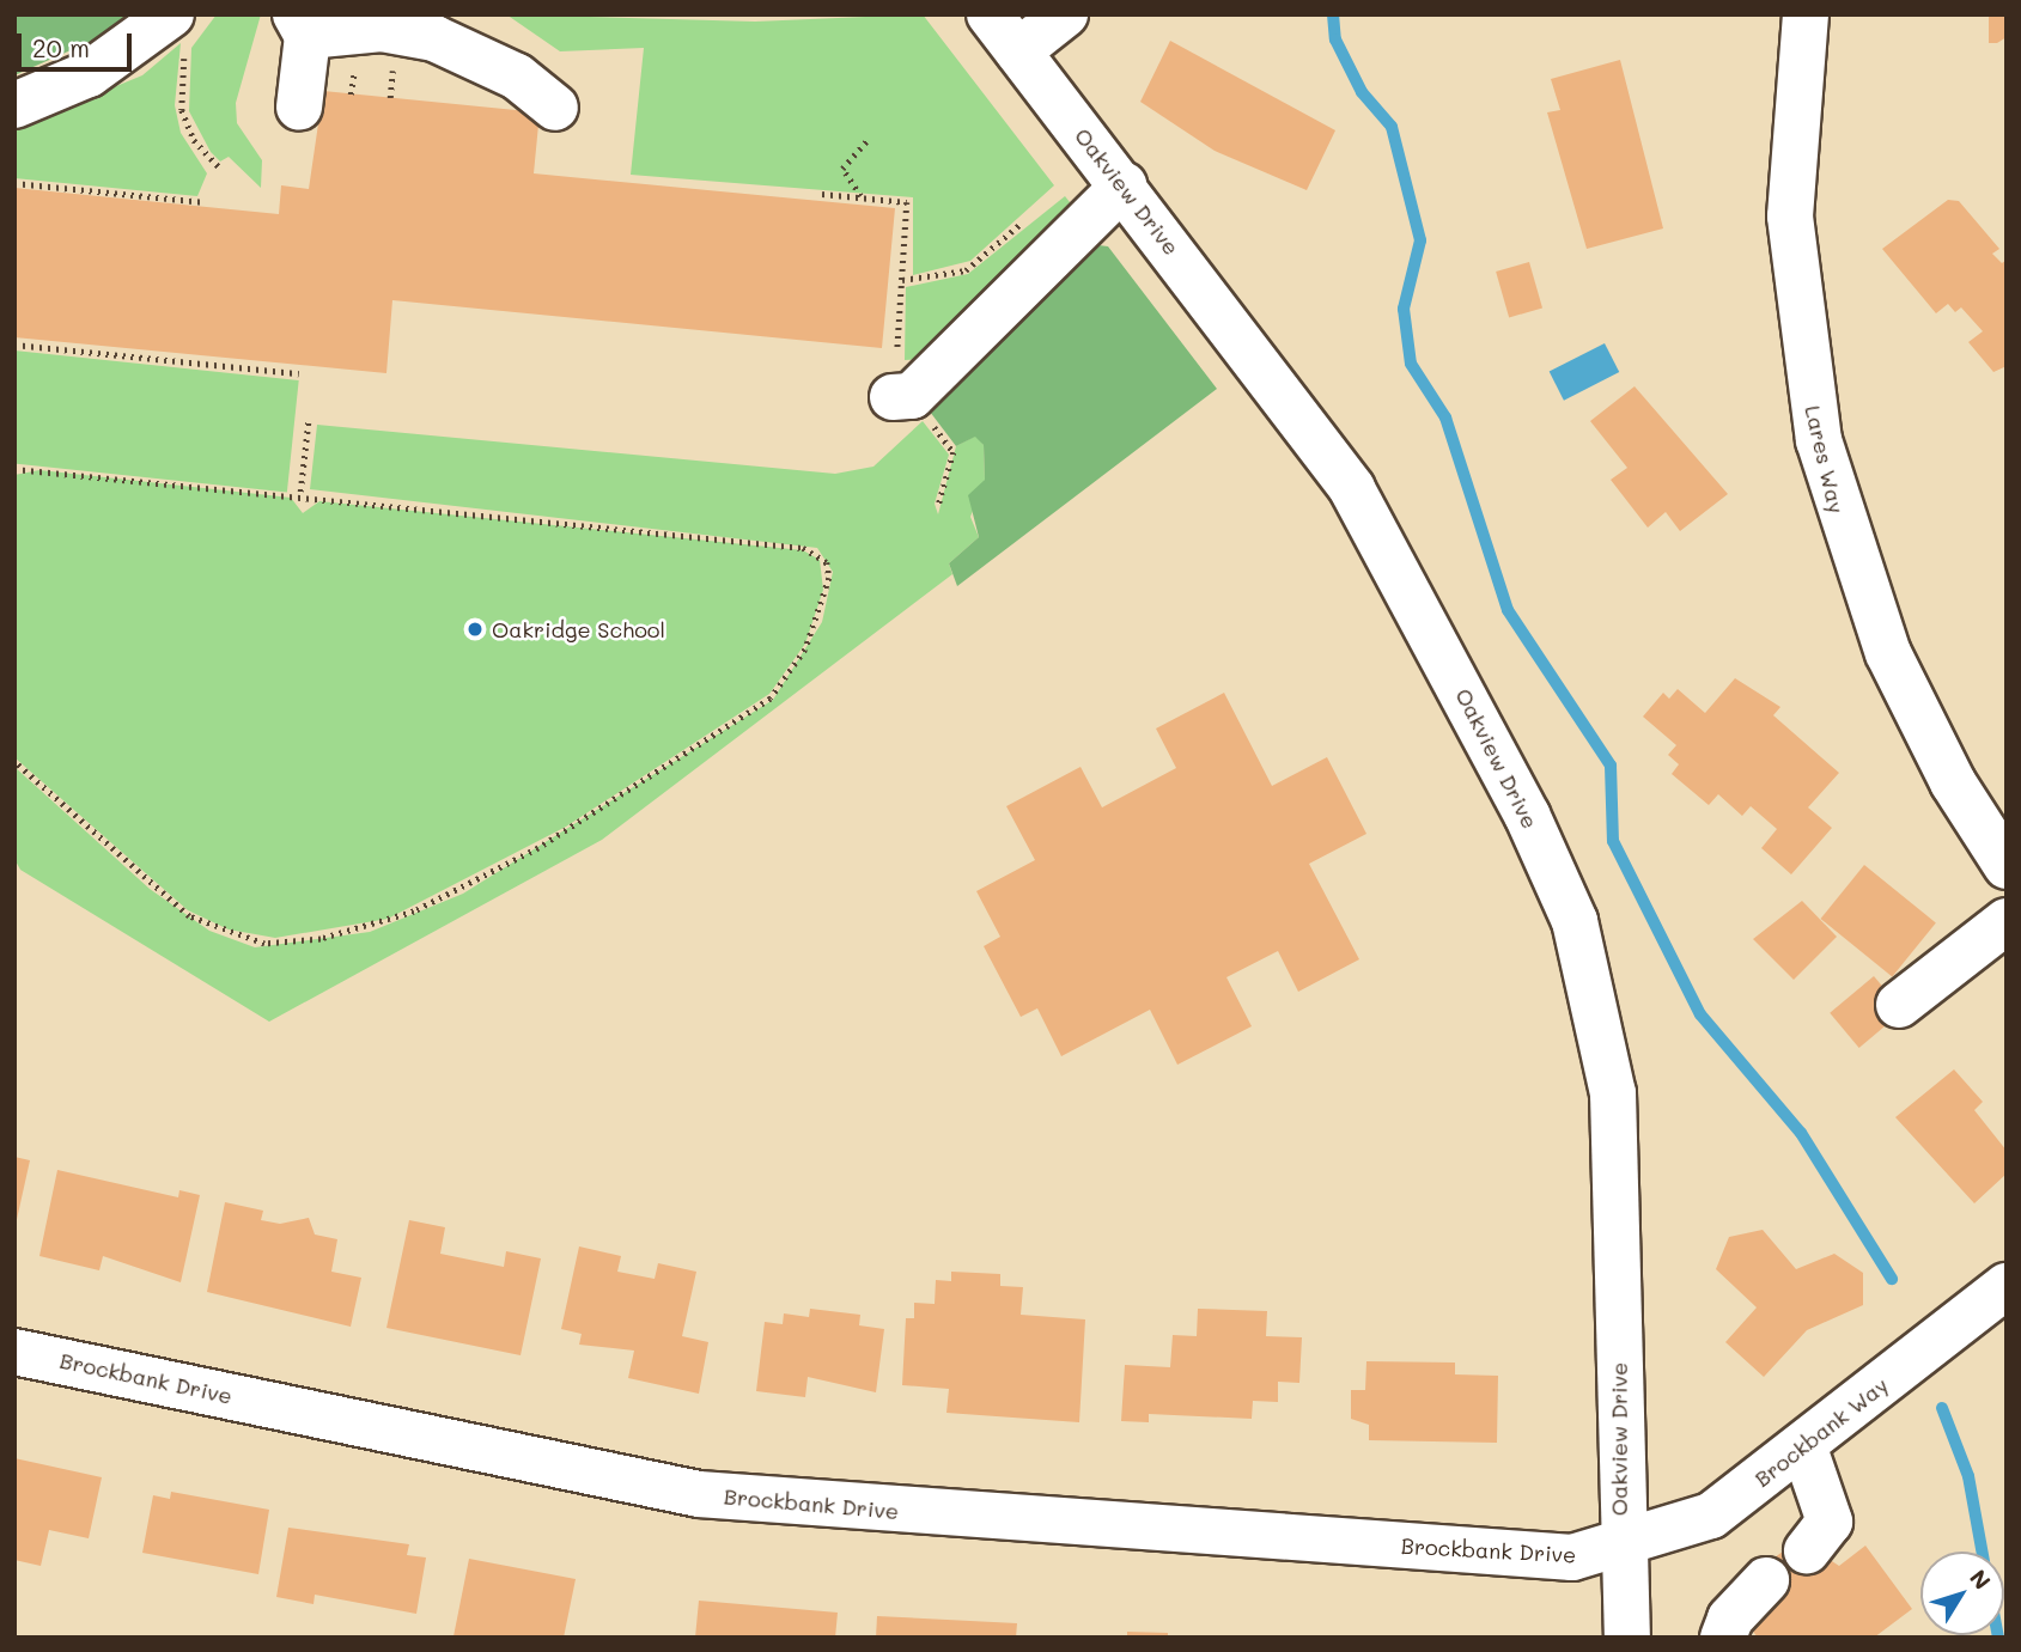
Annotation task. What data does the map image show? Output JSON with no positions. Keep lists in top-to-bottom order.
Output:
{
  "streets": {
    "street": [
      "Oakview Drive",
      "Lares Way",
      "Brockbank Drive",
      "Brockbank Way"
    ]
  },
  "crossings": [
    ["Oakview Drive", "Brockbank Drive"],
    ["Oakview Drive", "Brockbank Way"],
    ["Brockbank Drive", "Brockbank Way"]
  ],
  "places": ["Oakridge School"],
  "scale_bar": "20 m",
  "north": "top right"
}
